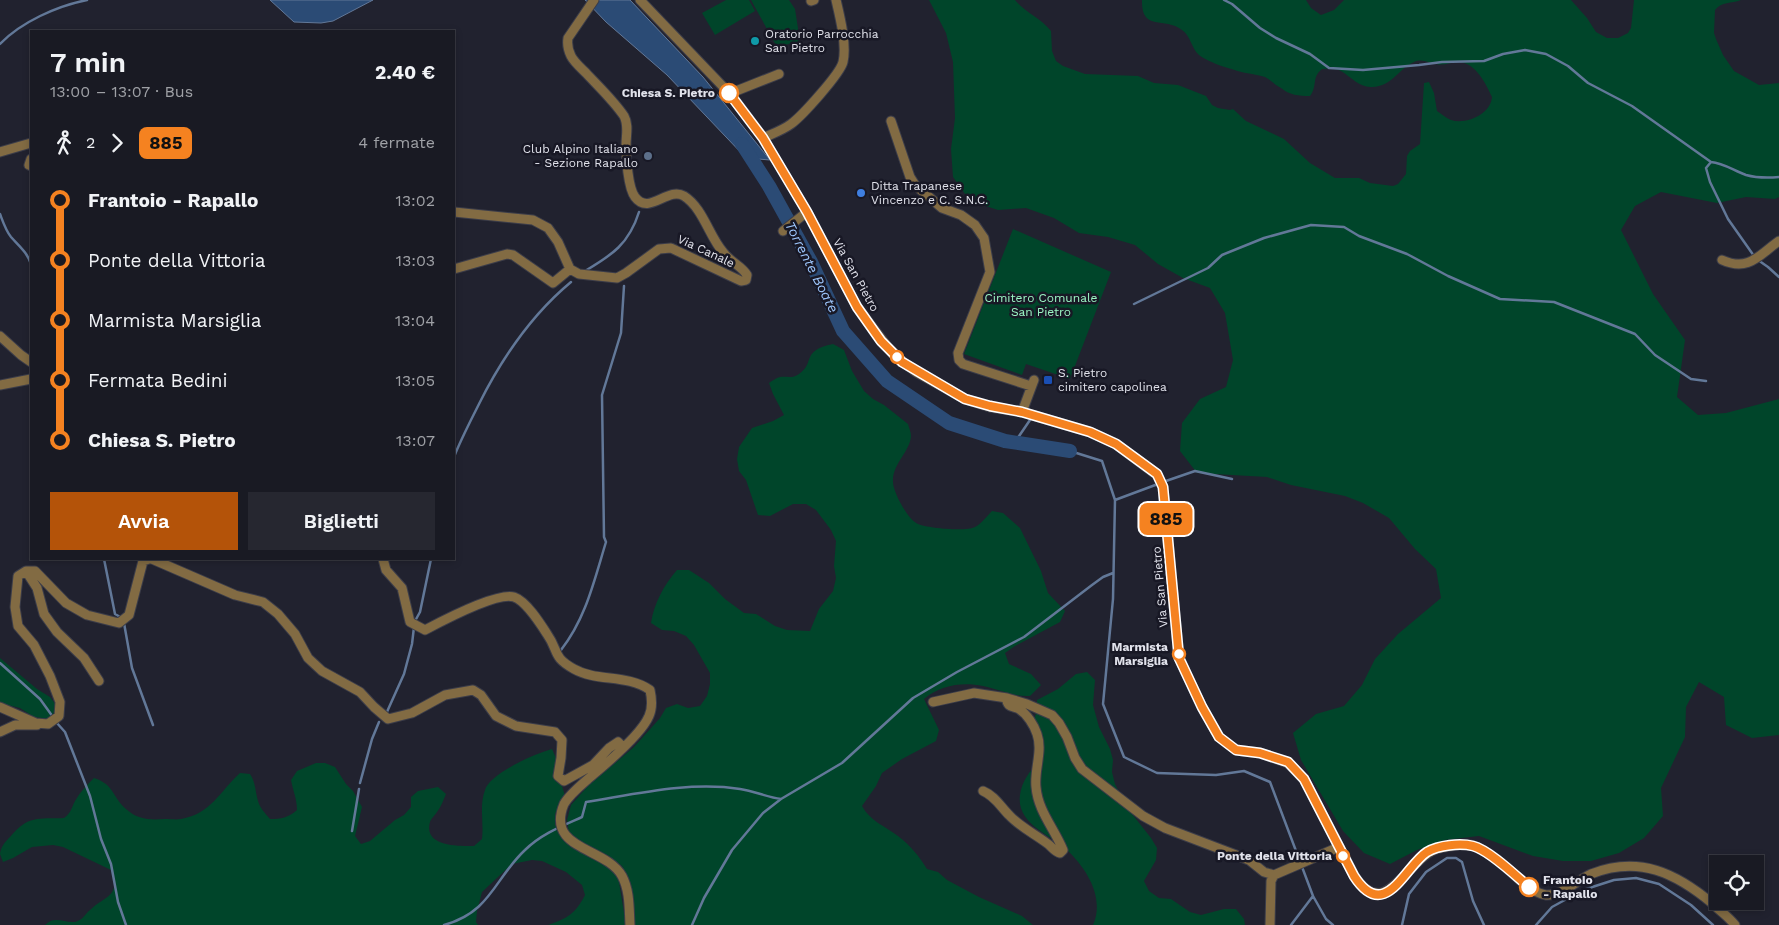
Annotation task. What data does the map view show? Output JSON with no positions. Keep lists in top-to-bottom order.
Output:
{
  "streets": {
    "street": ["Via Canale", "Via San Pietro"]
  },
  "water": ["Torrente Boate"],
  "parks": ["Cimitero Comunale San Pietro"],
  "places": {
    "other": [
      "Oratorio Parrocchia San Pietro",
      "Chiesa S. Pietro",
      "Club Alpino Italiano - Sezione Rapallo",
      "Ditta Trapanese Vincenzo e C. S.N.C.",
      "Marmista Marsiglia",
      "Ponte della Vittoria",
      "Frantoio - Rapallo"
    ],
    "transit": ["S. Pietro cimitero capolinea"]
  },
  "lines": ["bus line 885"],
  "page": {
    "on_map": "885",
    "heading": ["7 min", "13:00 – 13:07 · Bus", "2.40 €"],
    "legs": ["2", "885", "4 fermate"],
    "list": [
      {
        "name": "Frantoio - Rapallo",
        "value": "13:02"
      },
      {
        "name": "Ponte della Vittoria",
        "value": "13:03"
      },
      {
        "name": "Marmista Marsiglia",
        "value": "13:04"
      },
      {
        "name": "Fermata Bedini",
        "value": "13:05"
      },
      {
        "name": "Chiesa S. Pietro",
        "value": "13:07"
      }
    ],
    "buttons": ["Avvia", "Biglietti"]
  }
}
